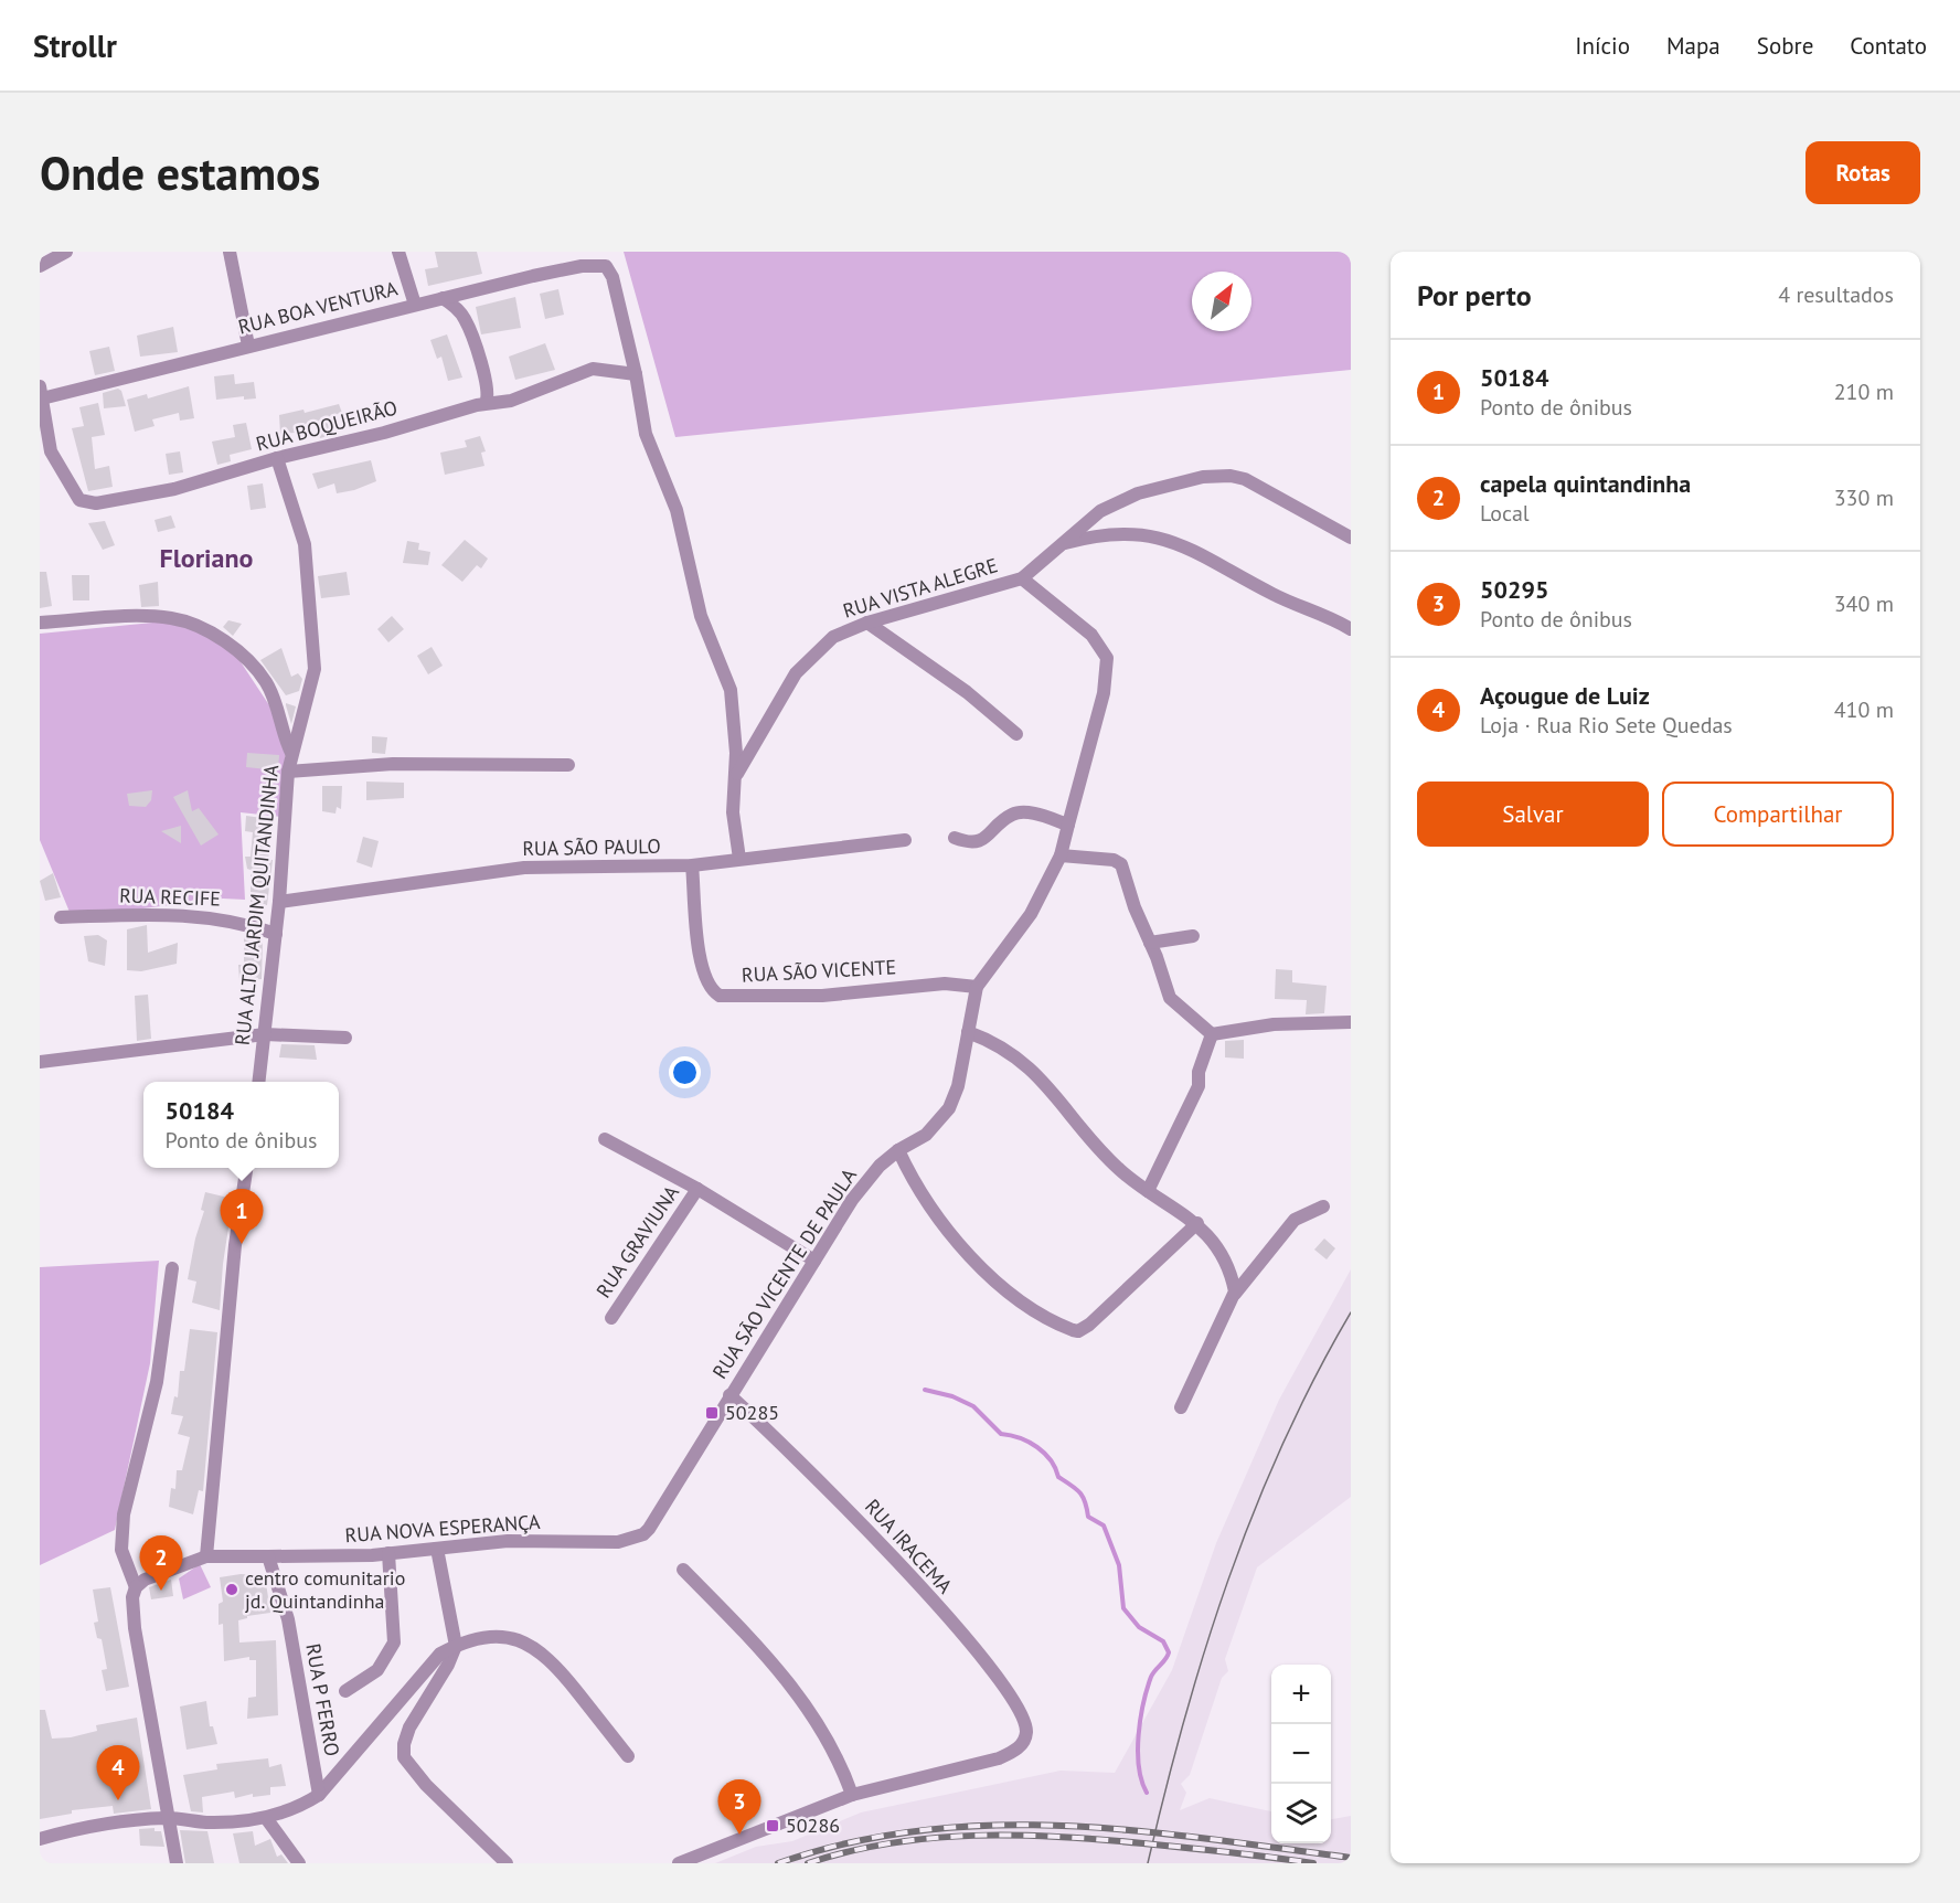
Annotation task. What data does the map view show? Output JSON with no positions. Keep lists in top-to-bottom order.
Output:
{
  "streets": {
    "street": [
      "RUA BOA VENTURA",
      "RUA BOQUEIRÃO",
      "RUA VISTA ALEGRE",
      "RUA SÃO PAULO",
      "RUA RECIFE",
      "RUA ALTO JARDIM QUITANDINHA",
      "RUA SÃO VICENTE",
      "RUA GRAVIUNA",
      "RUA SÃO VICENTE DE PAULA",
      "RUA NOVA ESPERANÇA",
      "RUA IRACEMA",
      "RUA P FERRO"
    ]
  },
  "crossings": [
    ["RUA BOA VENTURA", "RUA BOQUEIRÃO"],
    ["RUA BOQUEIRÃO", "RUA ALTO JARDIM QUITANDINHA"],
    ["RUA VISTA ALEGRE", "RUA SÃO VICENTE DE PAULA"],
    ["RUA SÃO PAULO", "RUA ALTO JARDIM QUITANDINHA"],
    ["RUA SÃO PAULO", "RUA SÃO VICENTE"],
    ["RUA RECIFE", "RUA ALTO JARDIM QUITANDINHA"],
    ["RUA SÃO VICENTE", "RUA SÃO VICENTE DE PAULA"],
    ["RUA SÃO VICENTE DE PAULA", "RUA NOVA ESPERANÇA"],
    ["RUA SÃO VICENTE DE PAULA", "RUA IRACEMA"],
    ["RUA NOVA ESPERANÇA", "RUA P FERRO"]
  ],
  "districts": ["Floriano"],
  "places": {
    "transit": ["50285", "50286"],
    "other": ["centro comunitario jd. Quintandinha"]
  },
  "north": "top right",
  "page": {
    "header": "Strollr",
    "nav": [
      "Início",
      "Mapa",
      "Sobre",
      "Contato"
    ],
    "buttons": [
      "Rotas",
      ["Salvar", "Compartilhar"]
    ],
    "title": "Onde estamos",
    "heading": ["Por perto", "4 resultados"],
    "list": [
      {
        "mark": "1",
        "name": "50184",
        "note": "Ponto de ônibus",
        "value": "210 m"
      },
      {
        "mark": "2",
        "name": "capela quintandinha",
        "note": "Local",
        "value": "330 m"
      },
      {
        "mark": "3",
        "name": "50295",
        "note": "Ponto de ônibus",
        "value": "340 m"
      },
      {
        "mark": "4",
        "name": "Açougue de Luiz",
        "note": "Loja · Rua Rio Sete Quedas",
        "value": "410 m"
      }
    ],
    "popup": ["50184", "Ponto de ônibus"],
    "pins": [
      "1",
      "2",
      "4",
      "3"
    ],
    "map_buttons": ["+", "−"]
  }
}
